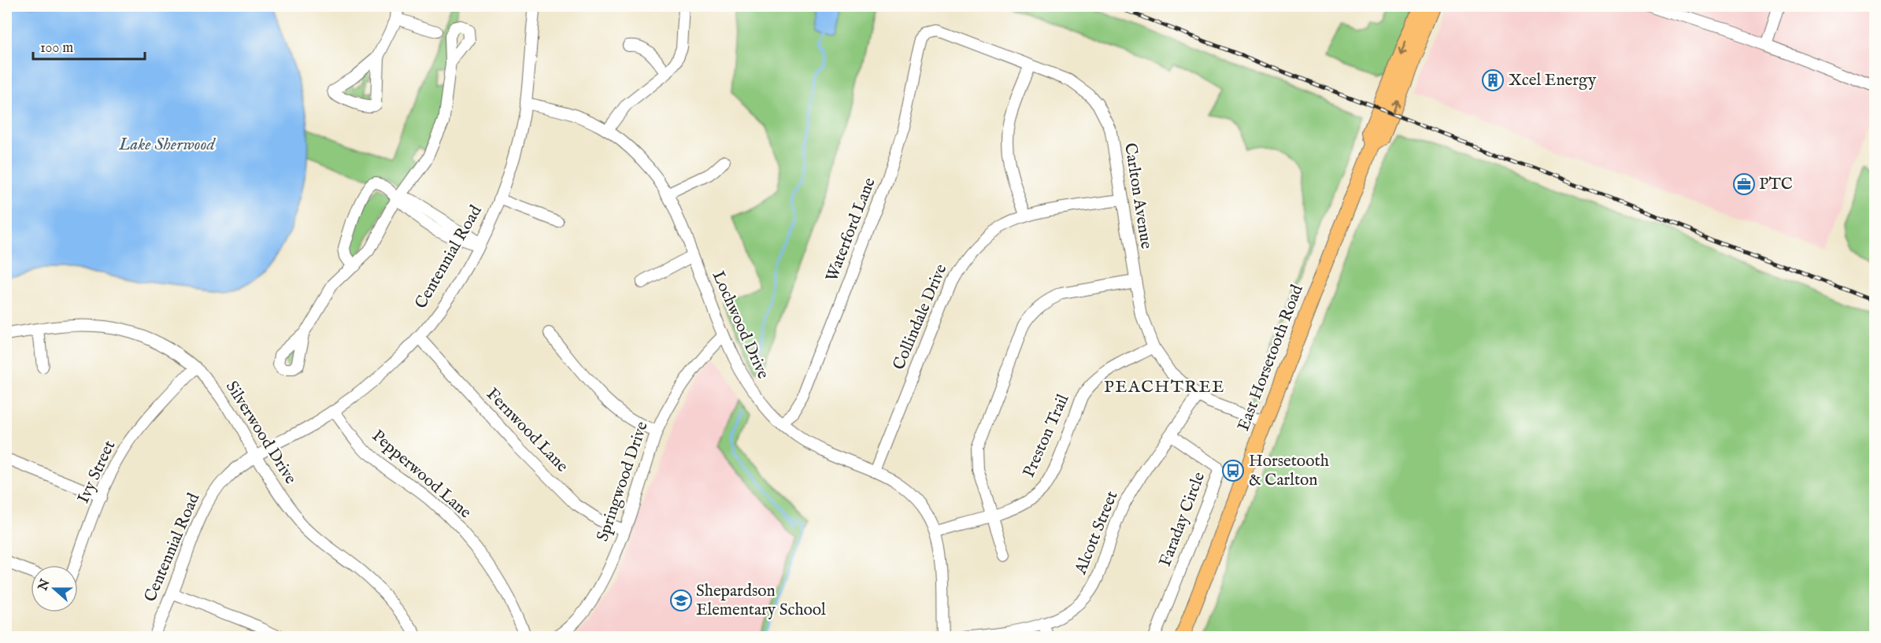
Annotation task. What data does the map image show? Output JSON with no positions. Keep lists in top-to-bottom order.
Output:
{
  "streets": {
    "main road": ["East Horsetooth Road"],
    "street": [
      "Carlton Avenue",
      "Waterford Lane",
      "Centennial Road",
      "Collindale Drive",
      "Lochwood Drive",
      "Fernwood Lane",
      "Silverwood Drive",
      "Preston Trail",
      "Ivy Street",
      "Pepperwood Lane",
      "Springwood Drive",
      "Faraday Circle",
      "Alcott Street"
    ]
  },
  "crossings": [
    ["Carlton Avenue", "Waterford Lane"],
    ["Carlton Avenue", "Collindale Drive"],
    ["Carlton Avenue", "East Horsetooth Road"],
    ["Carlton Avenue", "Preston Trail"],
    ["Carlton Avenue", "Alcott Street"],
    ["Waterford Lane", "Lochwood Drive"],
    ["Centennial Road", "Lochwood Drive"],
    ["Centennial Road", "Fernwood Lane"],
    ["Centennial Road", "Silverwood Drive"],
    ["Centennial Road", "Pepperwood Lane"],
    ["Collindale Drive", "Lochwood Drive"],
    ["Lochwood Drive", "Preston Trail"],
    ["Lochwood Drive", "Springwood Drive"],
    ["Fernwood Lane", "Springwood Drive"],
    ["Silverwood Drive", "Ivy Street"],
    ["Faraday Circle", "Alcott Street"]
  ],
  "districts": ["PEACHTREE"],
  "water": ["Lake Sherwood"],
  "places": {
    "building": ["Xcel Energy"],
    "office": ["PTC"],
    "bus stop": ["Horsetooth & Carlton"],
    "school or university": ["Shepardson Elementary School"]
  },
  "scale_bar": "100 m",
  "north": "left"
}
